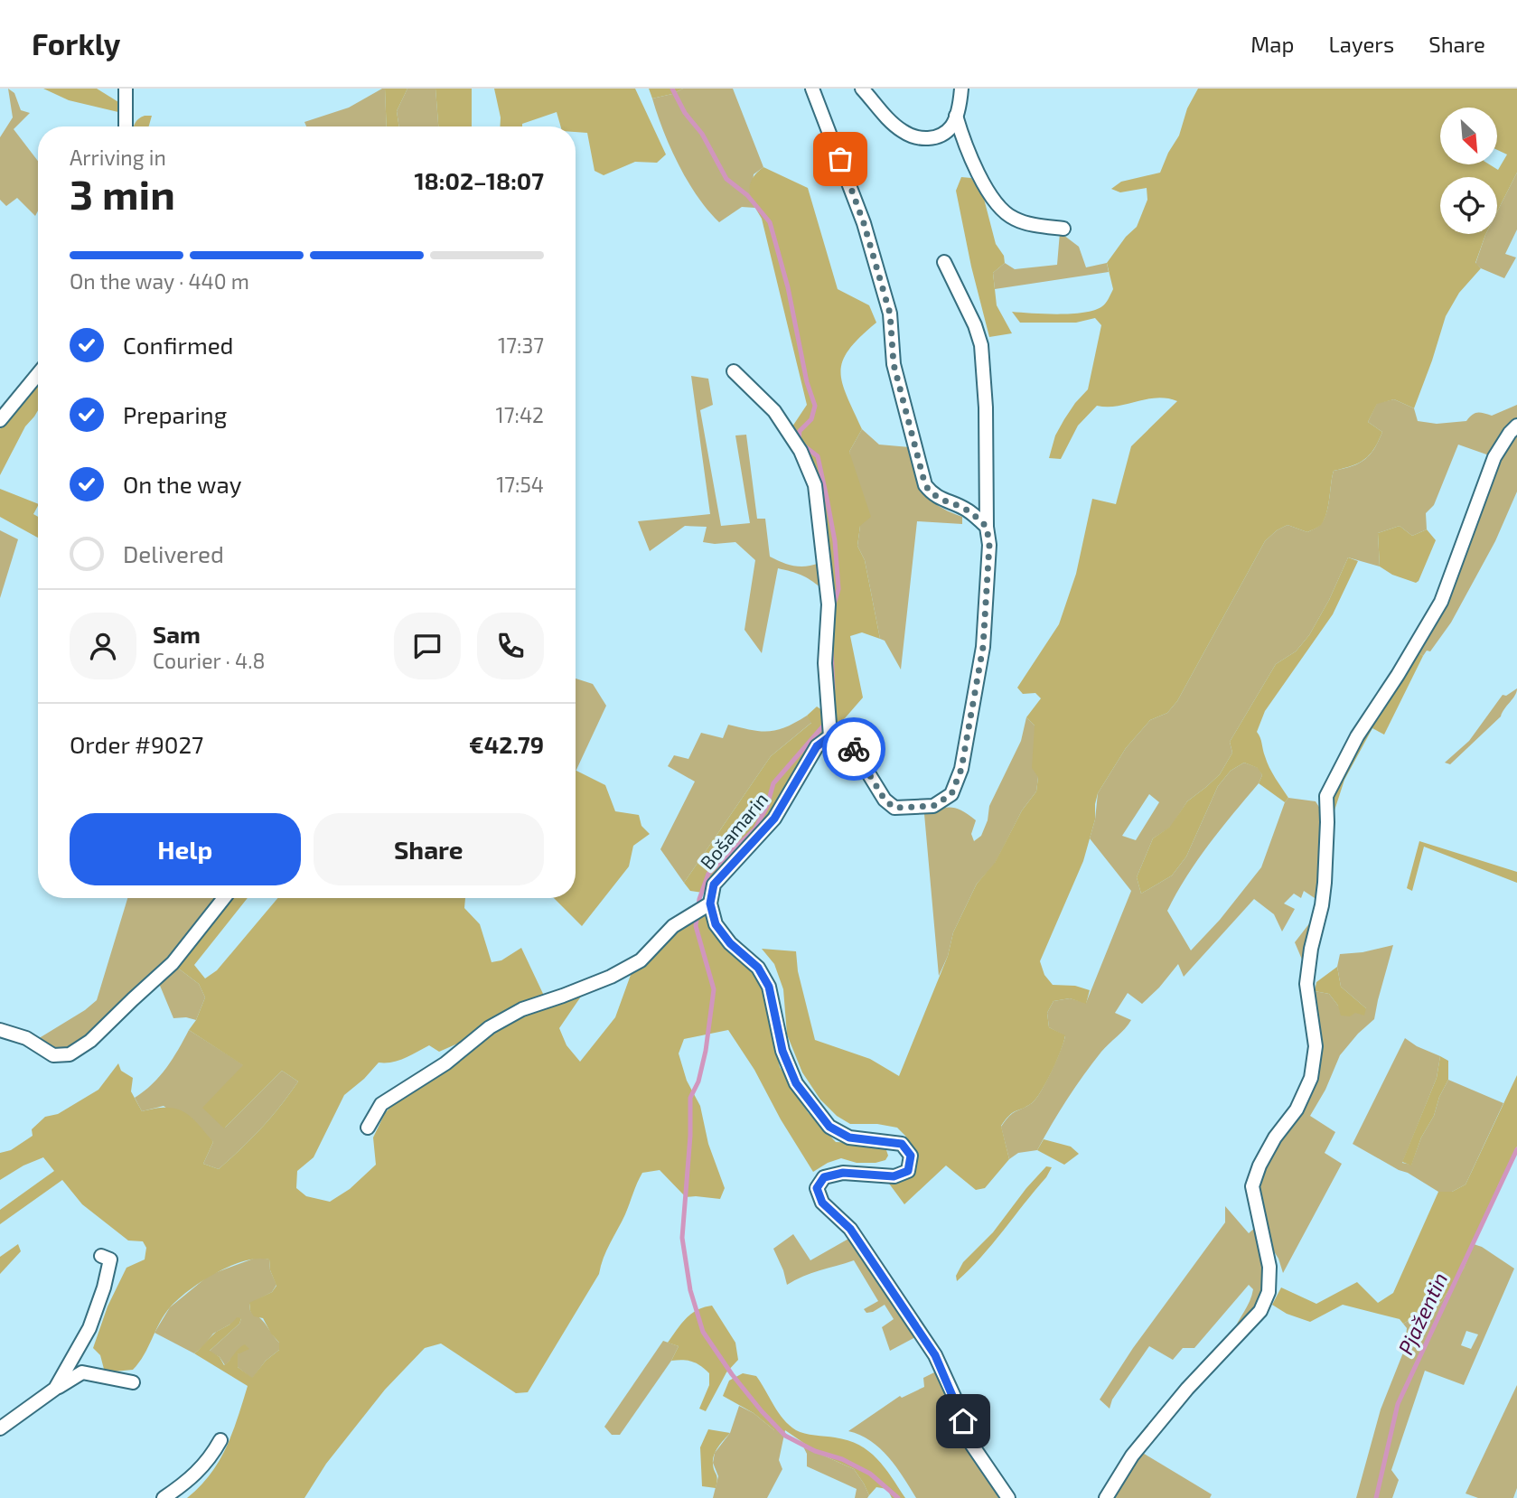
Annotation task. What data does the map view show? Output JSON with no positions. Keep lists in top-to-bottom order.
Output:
{
  "streets": {
    "street": ["Bošamarin"]
  },
  "water": ["Pjažentin"],
  "north": "bottom right",
  "page": {
    "header": "Forkly",
    "nav": ["Map", "Layers", "Share"],
    "heading": ["3 min", "Arriving in", "18:02–18:07"],
    "panel": [
      "Sam",
      "Courier · 4.8",
      "Order #9027",
      "€42.79"
    ],
    "bar": "On the way · 440 m",
    "list": [
      ["Confirmed", "17:37"],
      ["Preparing", "17:42"],
      ["On the way", "17:54"],
      "Delivered"
    ],
    "buttons": ["Help", "Share"]
  }
}
